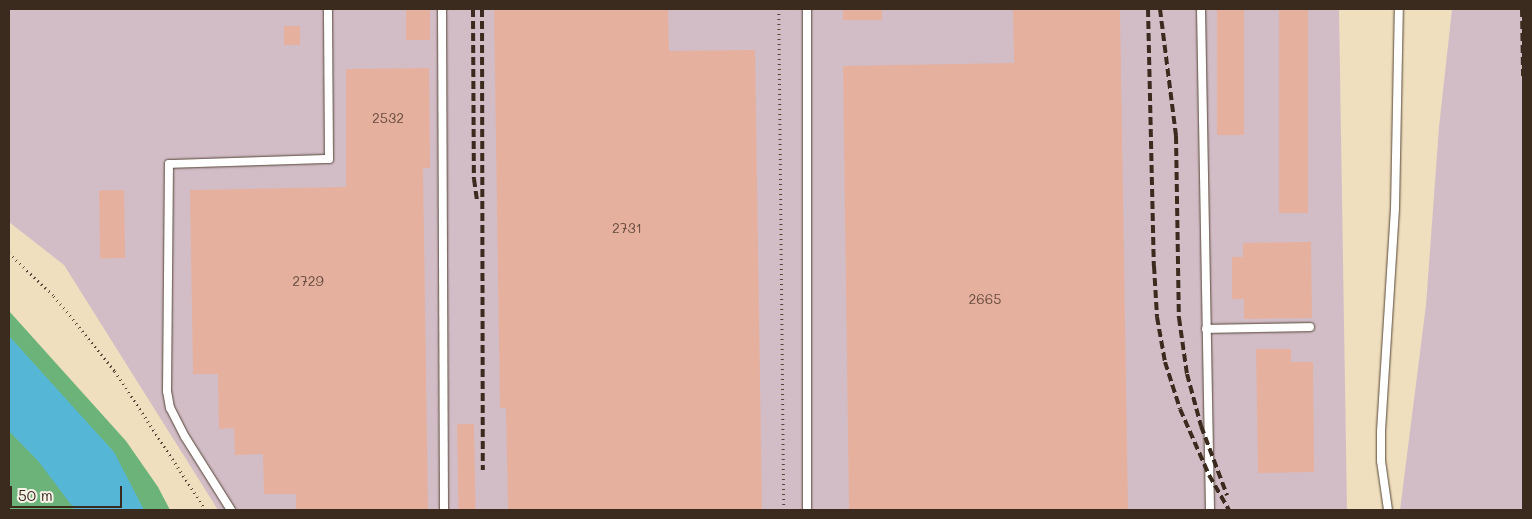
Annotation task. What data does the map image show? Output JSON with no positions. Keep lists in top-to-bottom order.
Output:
{
  "house_numbers": [
    "2532",
    "2731",
    "2729",
    "2665"
  ],
  "scale_bar": "50 m"
}
